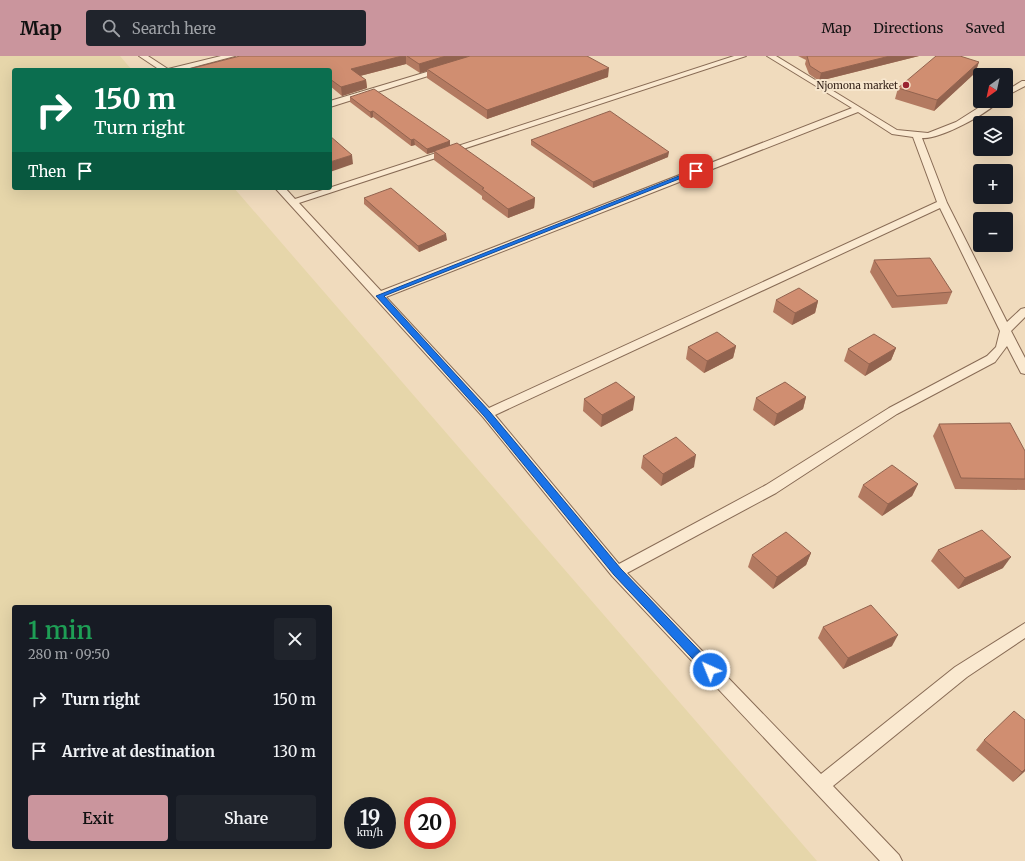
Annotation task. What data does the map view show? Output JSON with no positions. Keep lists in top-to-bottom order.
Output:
{
  "places": ["Njomona market"],
  "north": "bottom left",
  "page": {
    "header": "Map",
    "search": "Search here",
    "nav": ["Map", "Directions", "Saved"],
    "map_buttons": ["+", "−"],
    "turn": ["150 m", "Turn right"],
    "then": "Then",
    "heading": ["1 min", "280 m · 09:50"],
    "list": [
      {
        "name": "Turn right",
        "value": "150 m"
      },
      {
        "name": "Arrive at destination",
        "value": "130 m"
      }
    ],
    "buttons": ["Exit", "Share"],
    "speed": "19 km/h",
    "limit": "20"
  }
}
